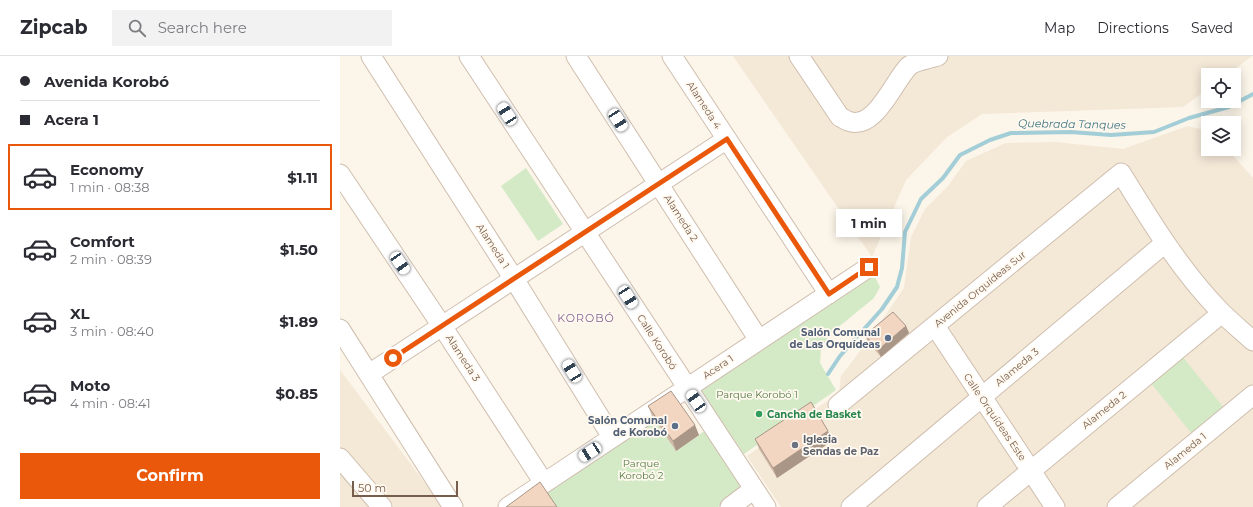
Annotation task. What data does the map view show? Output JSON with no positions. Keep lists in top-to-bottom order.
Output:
{
  "streets": {
    "street": [
      "Alameda 4",
      "Alameda 2",
      "Alameda 1",
      "Avenida Orquídeas Sur",
      "Calle Korobó",
      "Alameda 3",
      "Acera 1",
      "Calle Orquídeas Este"
    ]
  },
  "crossings": [
    ["Alameda 4", "Acera 1"],
    ["Alameda 2", "Acera 1"],
    ["Alameda 2", "Calle Orquídeas Este"],
    ["Alameda 1", "Acera 1"],
    ["Avenida Orquídeas Sur", "Alameda 3"],
    ["Avenida Orquídeas Sur", "Calle Orquídeas Este"],
    ["Calle Korobó", "Acera 1"],
    ["Alameda 3", "Acera 1"],
    ["Alameda 3", "Calle Orquídeas Este"]
  ],
  "districts": ["KOROBÓ"],
  "water": ["Quebrada Tanques"],
  "parks": ["Parque Korobó 1", "Parque Korobó 2"],
  "places": [
    "Salón Comunal de Las Orquídeas",
    "Cancha de Basket",
    "Salón Comunal de Korobó",
    "Iglesia Sendas de Paz"
  ],
  "scale_bar": "50 m",
  "page": {
    "header": "Zipcab",
    "search": "Search here",
    "nav": ["Map", "Directions", "Saved"],
    "banner": ["Avenida Korobó", "Acera 1"],
    "list": [
      {
        "name": "Economy",
        "note": "1 min · 08:38",
        "value": "$1.11"
      },
      {
        "name": "Comfort",
        "note": "2 min · 08:39",
        "value": "$1.50"
      },
      {
        "name": "XL",
        "note": "3 min · 08:40",
        "value": "$1.89"
      },
      {
        "name": "Moto",
        "note": "4 min · 08:41",
        "value": "$0.85"
      }
    ],
    "bubble": "1 min",
    "buttons": "Confirm",
    "scale": "50 m"
  }
}
